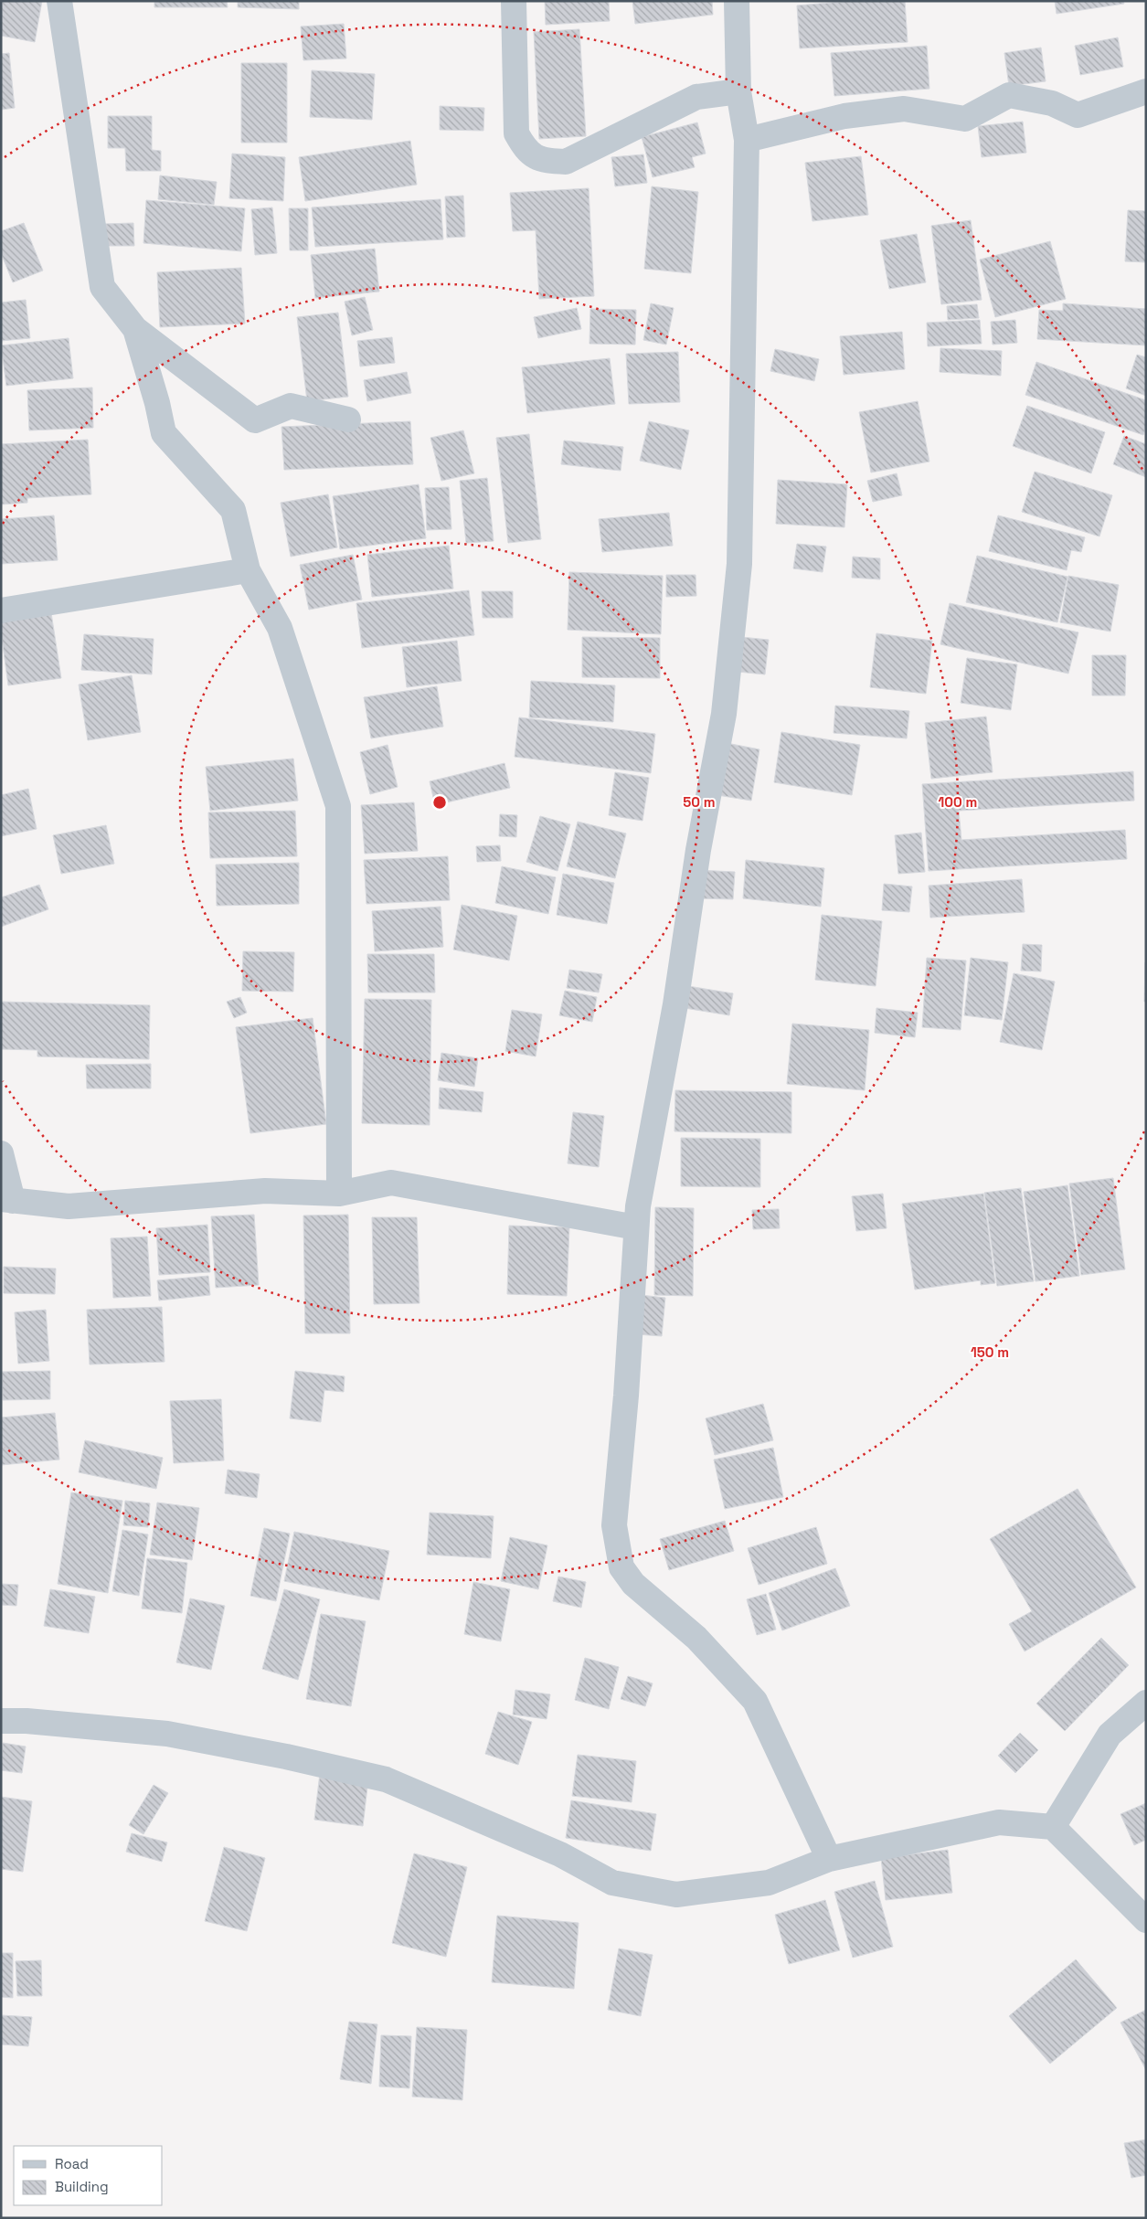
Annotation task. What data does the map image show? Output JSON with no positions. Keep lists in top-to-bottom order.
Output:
{
  "legend": ["Road", "Building"],
  "rings": ["50 m", "100 m", "150 m"]
}
